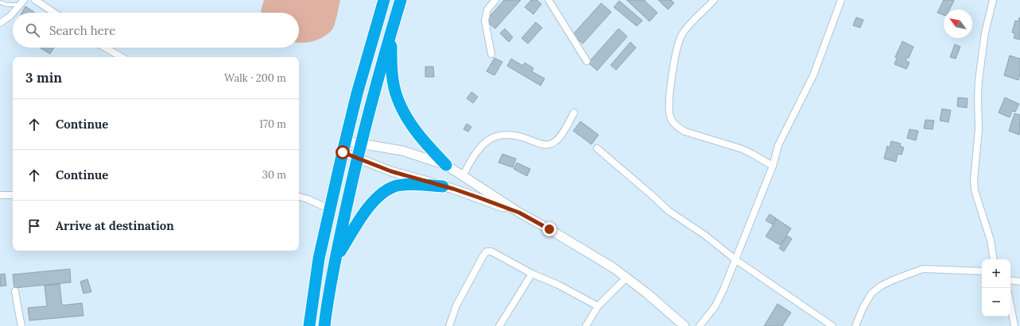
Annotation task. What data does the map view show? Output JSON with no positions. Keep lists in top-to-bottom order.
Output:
{
  "north": "top left",
  "page": {
    "search": "Search here",
    "heading": ["3 min", "Walk · 200 m"],
    "list": [
      ["Continue", "170 m"],
      ["Continue", "30 m"],
      "Arrive at destination"
    ],
    "map_buttons": ["+", "−"]
  }
}
